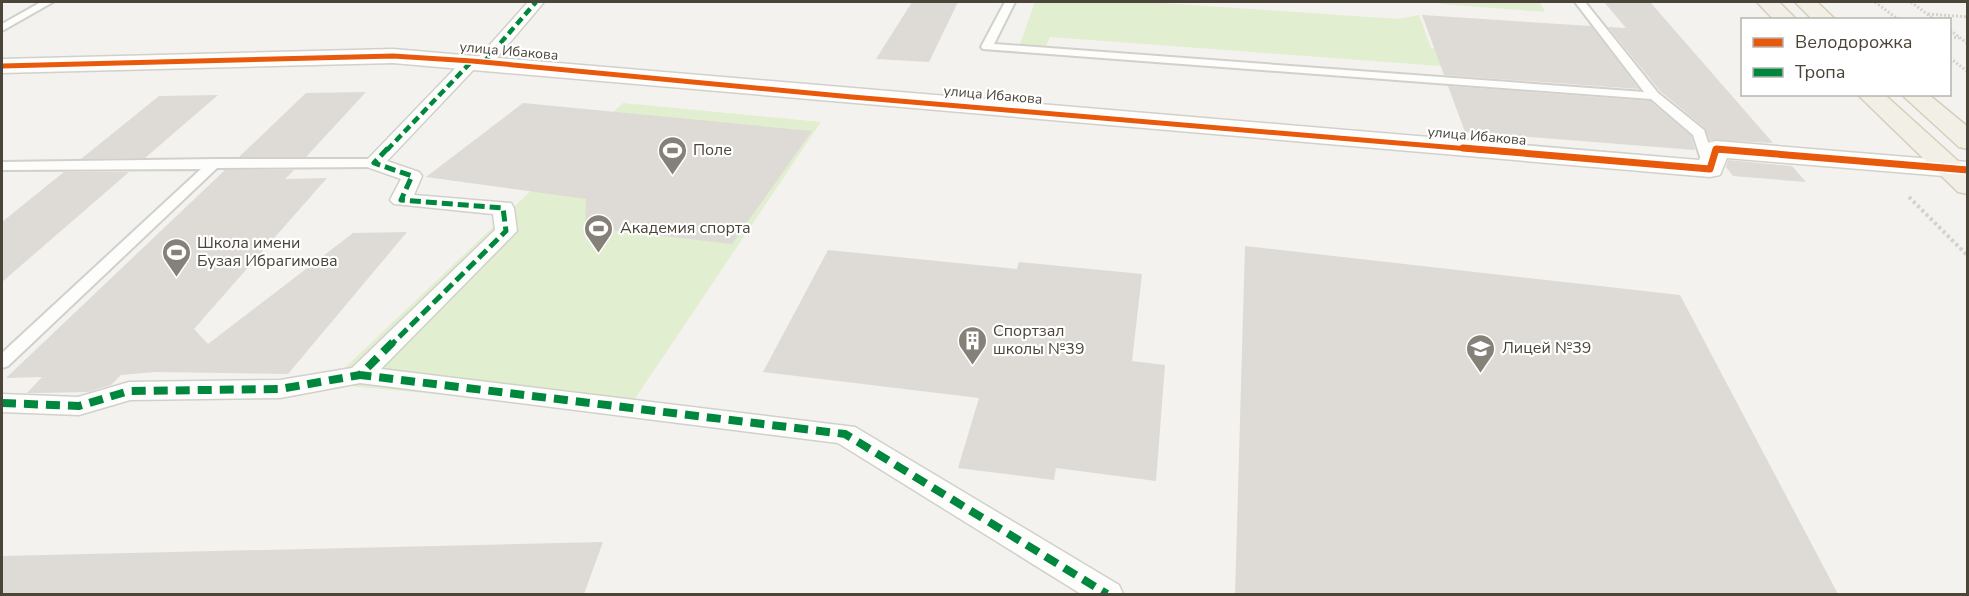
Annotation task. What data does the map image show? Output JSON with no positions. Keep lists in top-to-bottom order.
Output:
{
  "streets": {
    "street": ["улица Ибакова"]
  },
  "places": {
    "sports": ["Поле", "Академия спорта", "Школа имени Бузая Ибрагимова"],
    "building": ["Спортзал школы №39"],
    "school or university": ["Лицей №39"]
  },
  "legend": ["Велодорожка", "Тропа"]
}
